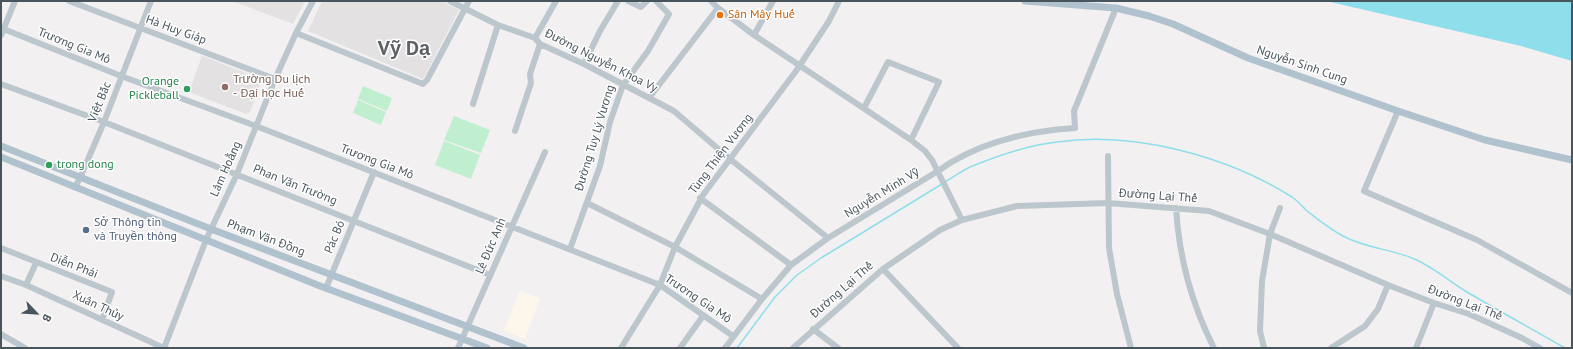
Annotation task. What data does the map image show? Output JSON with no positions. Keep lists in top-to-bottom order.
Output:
{
  "streets": {
    "main road": ["Nguyễn Sinh Cung", "Phạm Văn Đồng"],
    "street": [
      "Hà Huy Giáp",
      "Trương Gia Mô",
      "Đường Nguyễn Khoa Vy",
      "Việt Bắc",
      "Đường Tuy Lý Vương",
      "Tùng Thiện Vương",
      "Lâm Hoằng",
      "Phan Văn Trường",
      "Nguyễn Minh Vỹ",
      "Đường Lại Thế",
      "Pác Bó",
      "Lê Đức Anh",
      "Diễn Phái",
      "Xuân Thủy"
    ]
  },
  "crossings": [
    ["Hà Huy Giáp", "Việt Bắc"],
    ["Hà Huy Giáp", "Lâm Hoằng"],
    ["Trương Gia Mô", "Việt Bắc"],
    ["Trương Gia Mô", "Đường Tuy Lý Vương"],
    ["Trương Gia Mô", "Tùng Thiện Vương"],
    ["Trương Gia Mô", "Lâm Hoằng"],
    ["Trương Gia Mô", "Nguyễn Minh Vỹ"],
    ["Trương Gia Mô", "Pác Bó"],
    ["Trương Gia Mô", "Lê Đức Anh"],
    ["Đường Nguyễn Khoa Vy", "Đường Tuy Lý Vương"],
    ["Đường Nguyễn Khoa Vy", "Tùng Thiện Vương"],
    ["Đường Nguyễn Khoa Vy", "Nguyễn Minh Vỹ"],
    ["Nguyễn Sinh Cung", "Nguyễn Minh Vỹ"],
    ["Việt Bắc", "Phan Văn Trường"],
    ["Việt Bắc", "Phạm Văn Đồng"],
    ["Lâm Hoằng", "Phan Văn Trường"],
    ["Lâm Hoằng", "Phạm Văn Đồng"],
    ["Lâm Hoằng", "Xuân Thủy"],
    ["Phan Văn Trường", "Pác Bó"],
    ["Phan Văn Trường", "Lê Đức Anh"],
    ["Pác Bó", "Phạm Văn Đồng"],
    ["Phạm Văn Đồng", "Lê Đức Anh"],
    ["Diễn Phái", "Xuân Thủy"]
  ],
  "districts": ["Vỹ Dạ"],
  "places": [
    "Sân Mây Huế",
    "Trường Du lịch - Đại học Huế",
    "Orange Pickleball",
    "trong dong",
    "Sở Thông tin và Truyền thông"
  ],
  "north": "bottom right"
}
